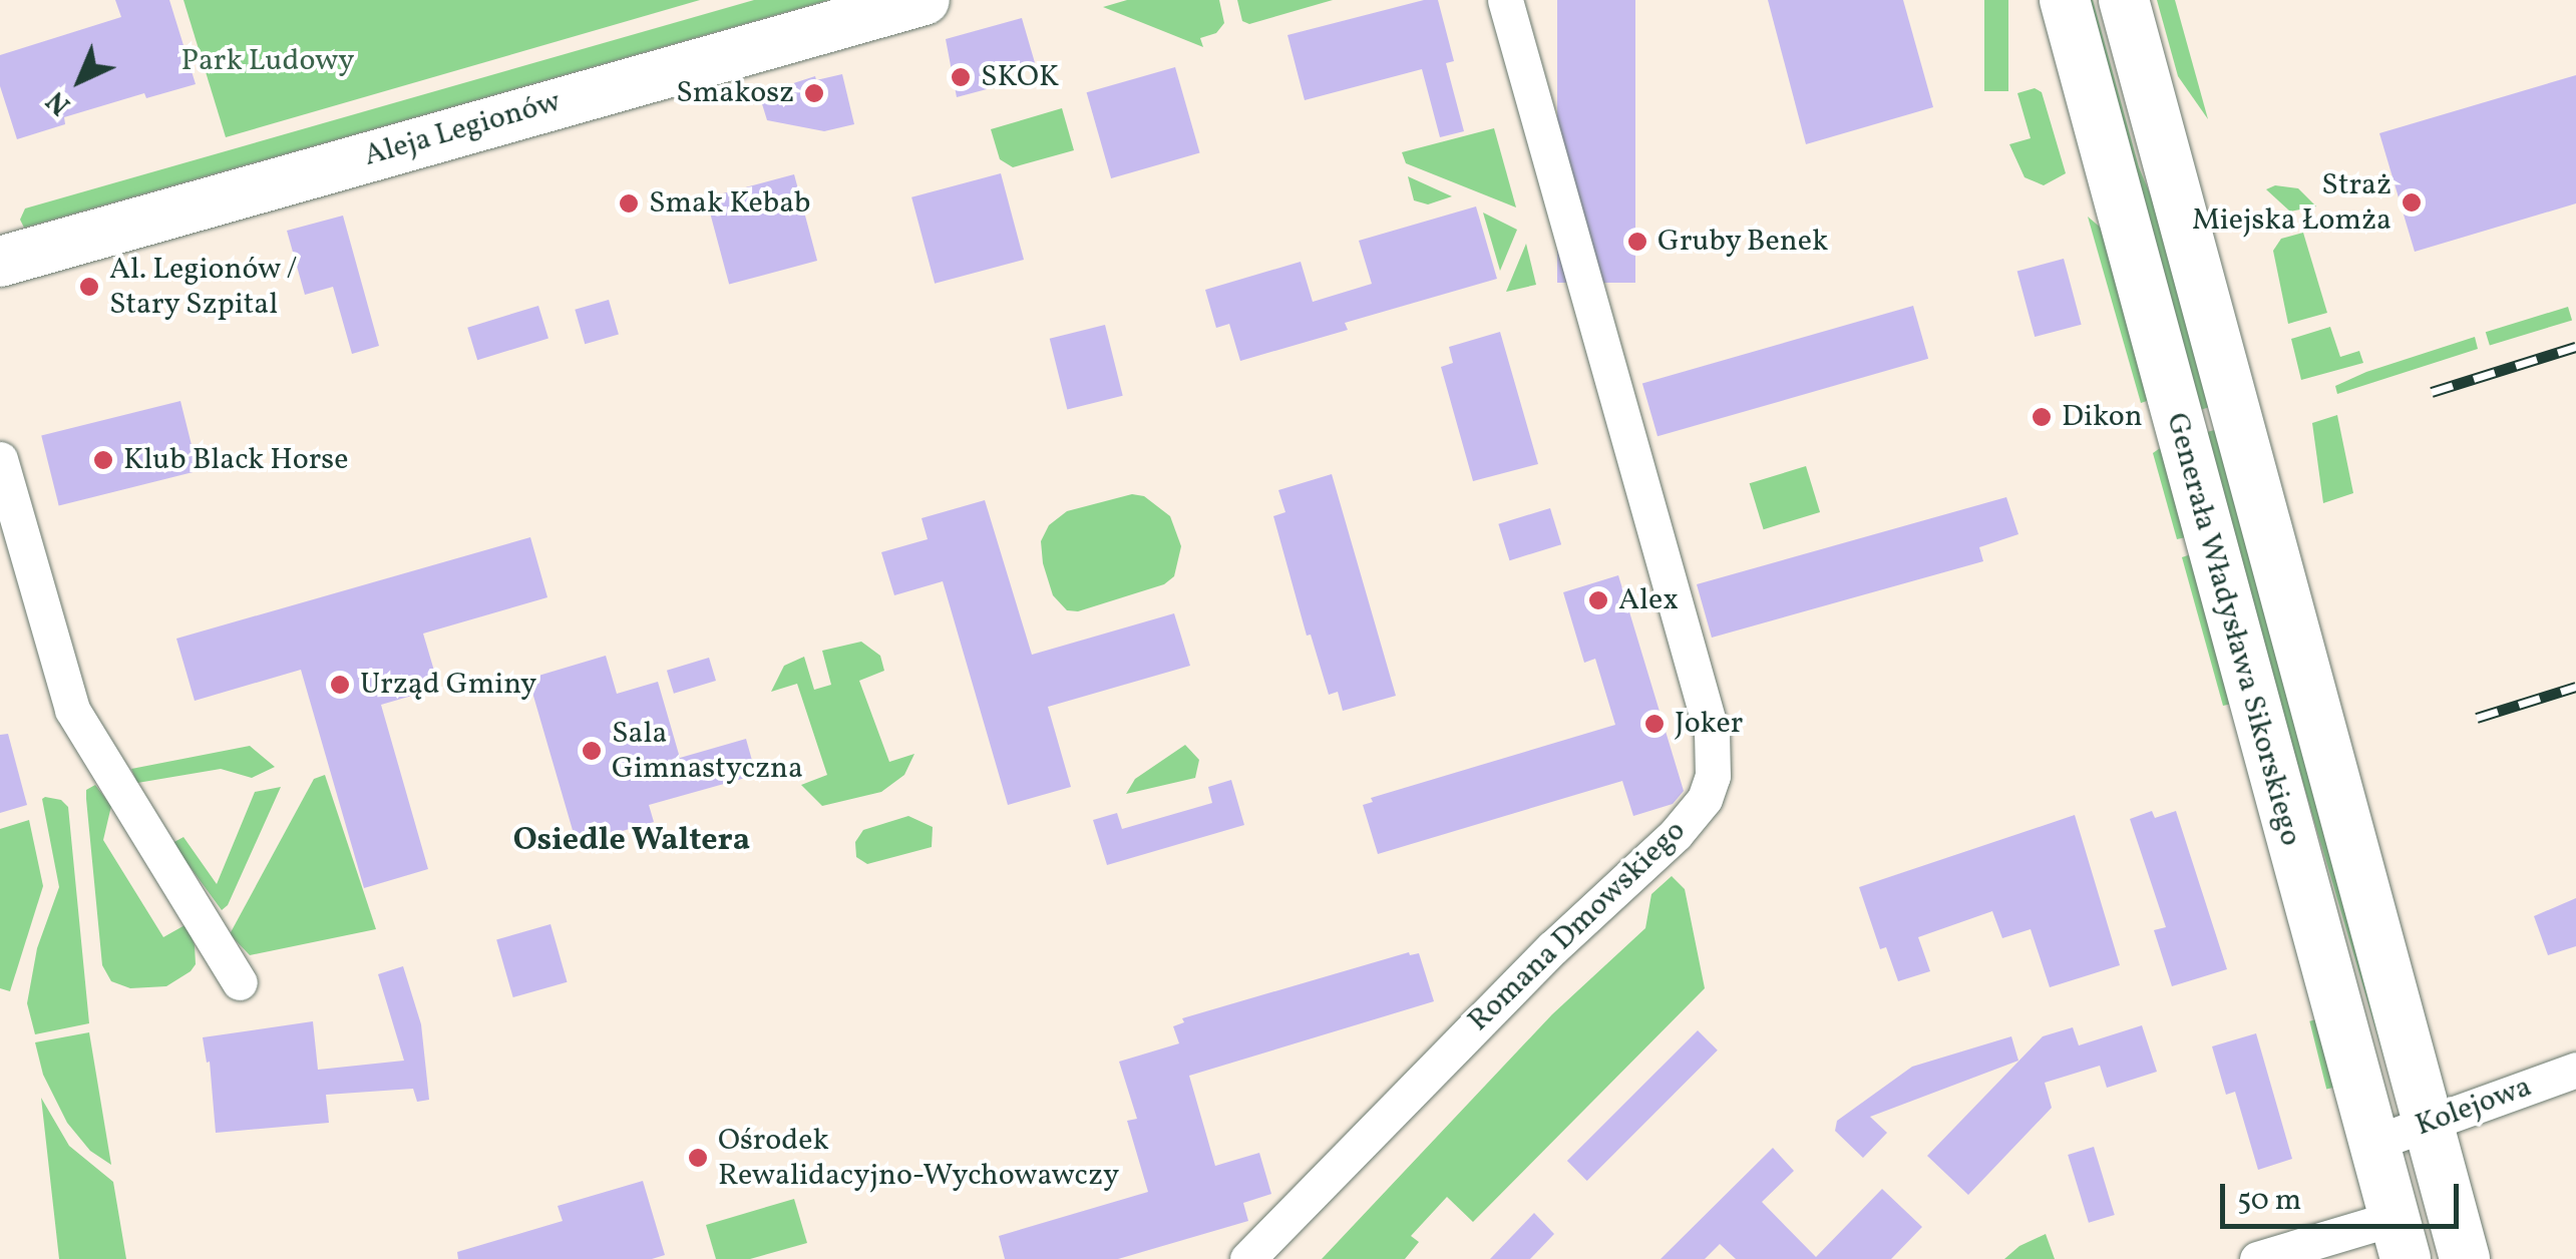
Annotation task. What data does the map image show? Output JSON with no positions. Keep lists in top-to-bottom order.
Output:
{
  "streets": {
    "main road": ["Aleja Legionów", "Generała Władysława Sikorskiego"],
    "street": ["Romana Dmowskiego", "Kolejowa"]
  },
  "crossings": [
    ["Generała Władysława Sikorskiego", "Kolejowa"]
  ],
  "districts": ["Osiedle Waltera"],
  "parks": ["Park Ludowy"],
  "places": [
    "SKOK",
    "Smakosz",
    "Straż Miejska Łomża",
    "Smak Kebab",
    "Gruby Benek",
    "Al. Legionów / Stary Szpital",
    "Dikon",
    "Klub Black Horse",
    "Alex",
    "Urząd Gminy",
    "Joker",
    "Sala Gimnastyczna",
    "Ośrodek Rewalidacyjno-Wychowawczy"
  ],
  "scale_bar": "50 m",
  "north": "bottom left"
}
